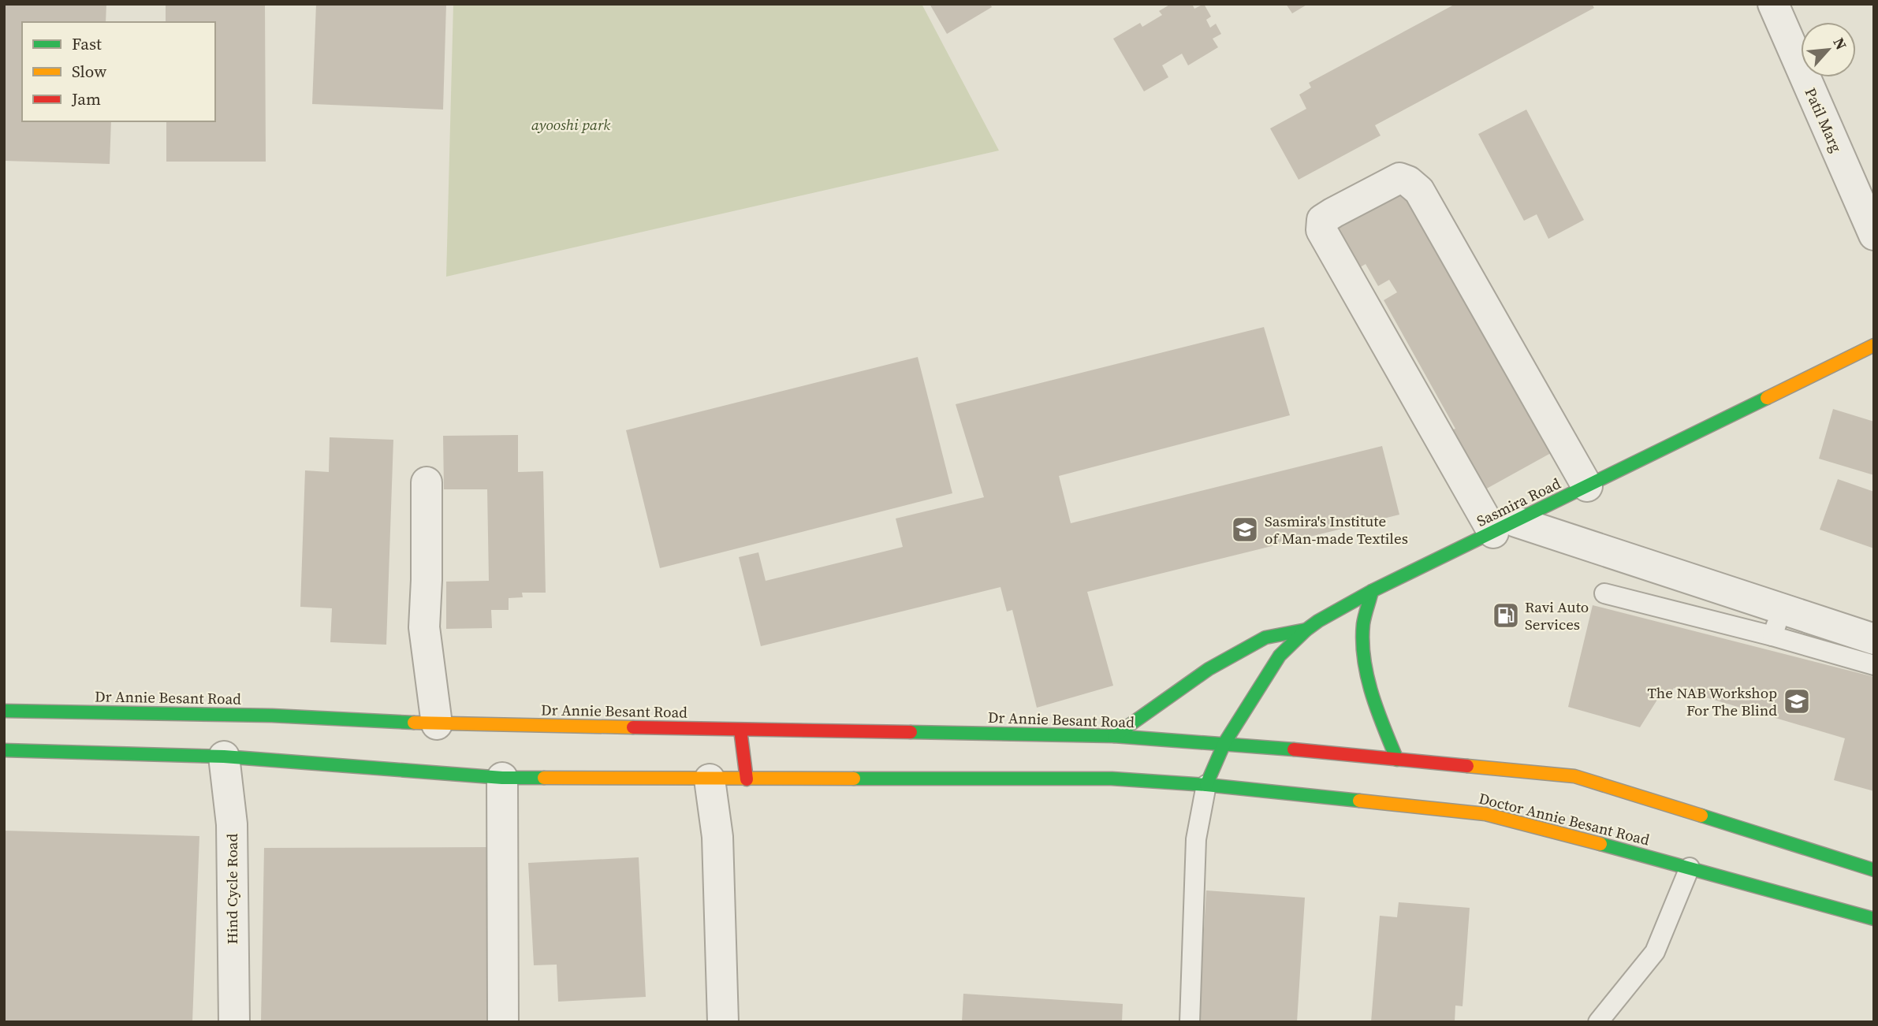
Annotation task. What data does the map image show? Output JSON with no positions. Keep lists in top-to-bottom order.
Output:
{
  "streets": {
    "main road": ["Sasmira Road", "Dr Annie Besant Road", "Doctor Annie Besant Road"],
    "street": ["Patil Marg", "Hind Cycle Road"]
  },
  "crossings": [
    ["Sasmira Road", "Dr Annie Besant Road"],
    ["Sasmira Road", "Doctor Annie Besant Road"],
    ["Dr Annie Besant Road", "Doctor Annie Besant Road"]
  ],
  "parks": ["ayooshi park"],
  "places": {
    "school or university": ["Sasmira's Institute of Man-made Textiles", "The NAB Workshop For The Blind"],
    "fuel station": ["Ravi Auto Services"]
  },
  "legend": ["Fast", "Slow", "Jam"],
  "north": "top right"
}
